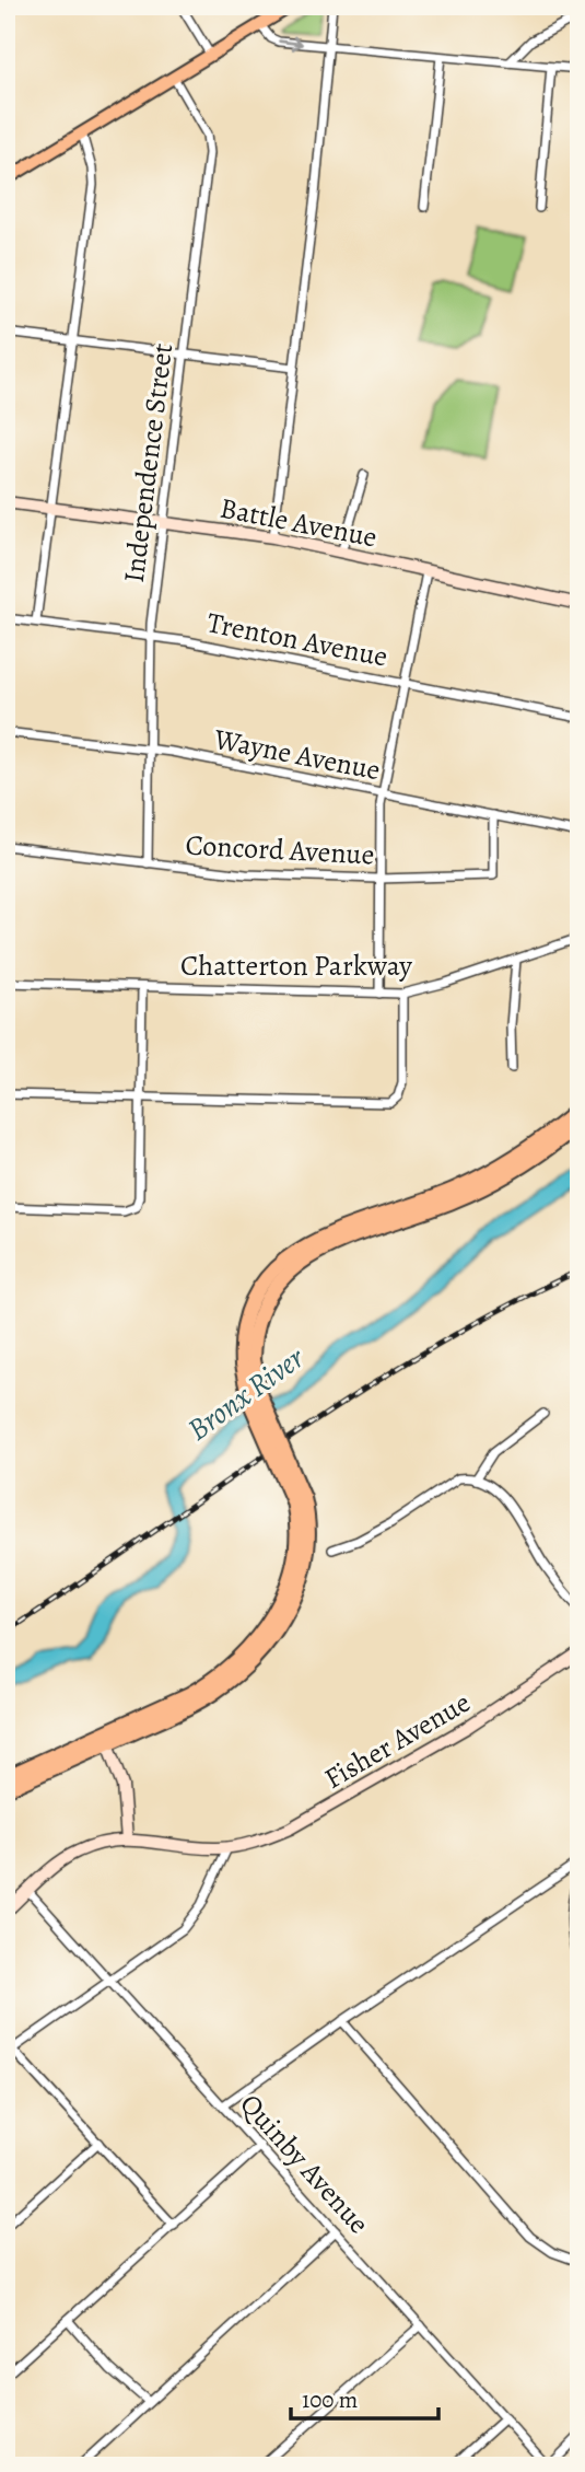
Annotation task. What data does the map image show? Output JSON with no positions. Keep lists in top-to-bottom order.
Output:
{
  "streets": {
    "street": [
      "Independence Street",
      "Battle Avenue",
      "Trenton Avenue",
      "Wayne Avenue",
      "Concord Avenue",
      "Chatterton Parkway",
      "Fisher Avenue",
      "Quinby Avenue"
    ]
  },
  "crossings": [
    ["Independence Street", "Battle Avenue"],
    ["Independence Street", "Trenton Avenue"],
    ["Independence Street", "Wayne Avenue"],
    ["Independence Street", "Concord Avenue"],
    ["Wayne Avenue", "Concord Avenue"],
    ["Fisher Avenue", "Quinby Avenue"]
  ],
  "water": ["Bronx River"],
  "scale_bar": "100 m"
}
